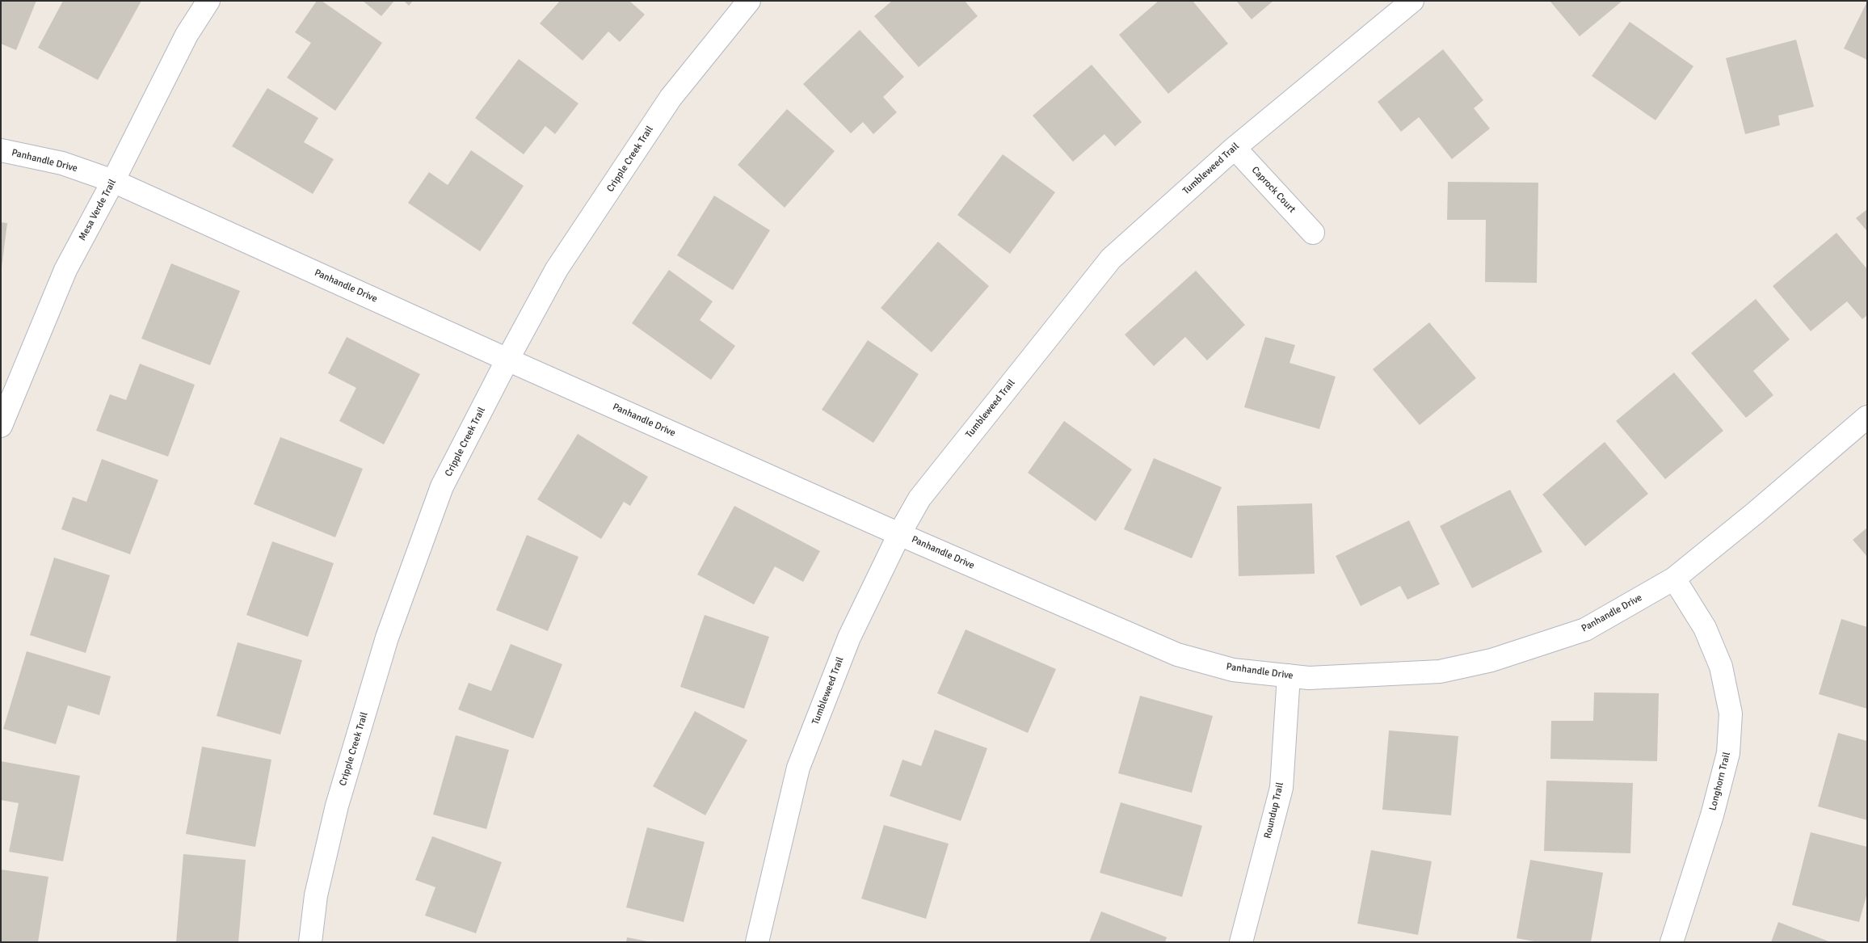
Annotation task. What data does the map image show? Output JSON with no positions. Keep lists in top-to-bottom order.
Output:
{
  "streets": {
    "street": [
      "Cripple Creek Trail",
      "Panhandle Drive",
      "Tumbleweed Trail",
      "Caprock Court",
      "Mesa Verde Trail",
      "Longhorn Trail",
      "Roundup Trail"
    ]
  },
  "crossings": [
    ["Cripple Creek Trail", "Panhandle Drive"],
    ["Panhandle Drive", "Tumbleweed Trail"],
    ["Panhandle Drive", "Mesa Verde Trail"],
    ["Panhandle Drive", "Longhorn Trail"],
    ["Panhandle Drive", "Roundup Trail"],
    ["Tumbleweed Trail", "Caprock Court"]
  ]
}
